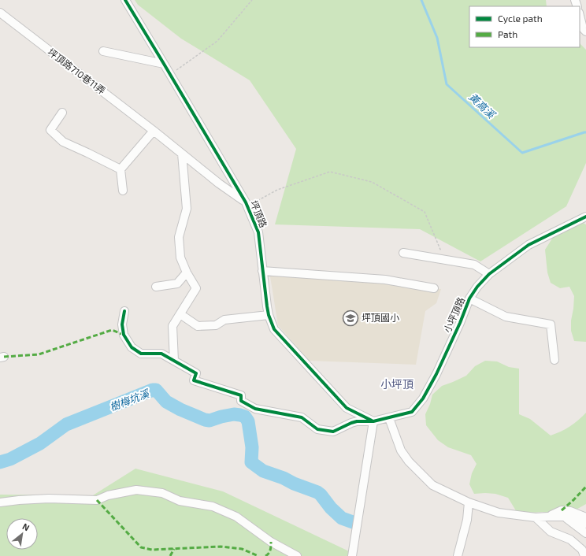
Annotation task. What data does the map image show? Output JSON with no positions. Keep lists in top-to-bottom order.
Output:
{
  "streets": {
    "street": ["坪頂路710巷11弄", "坪頂路", "小坪頂路"]
  },
  "crossings": [
    ["坪頂路710巷11弄", "坪頂路"],
    ["坪頂路", "小坪頂路"]
  ],
  "districts": ["小坪頂"],
  "water": ["黃高溪", "樹梅坑溪"],
  "places": {
    "school or university": ["坪頂國小"]
  },
  "legend": ["Cycle path", "Path"],
  "north": "top right"
}
